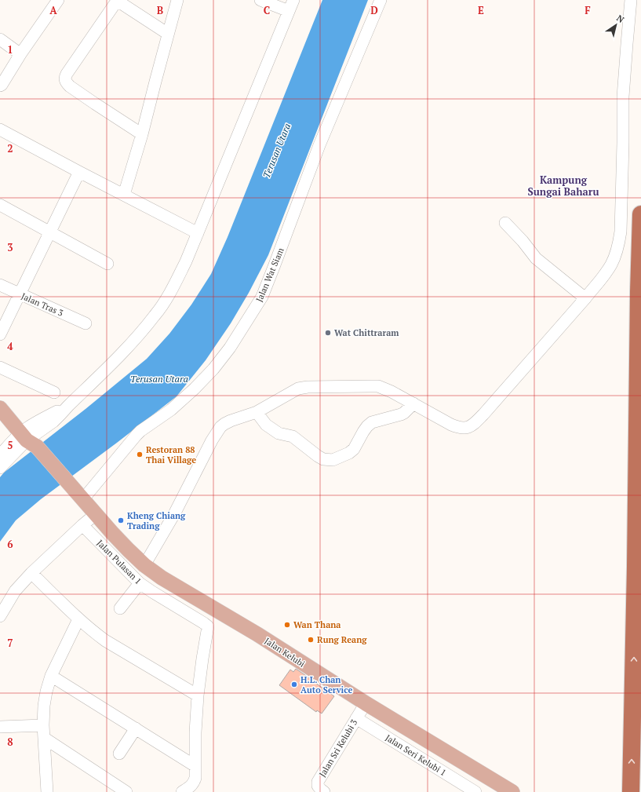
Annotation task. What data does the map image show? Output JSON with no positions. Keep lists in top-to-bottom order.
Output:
{
  "streets": {
    "main road": ["Jalan Kelubi"],
    "street": [
      "Jalan Wat Siam",
      "Jalan Tras 3",
      "Jalan Pulasan 1",
      "Jalan Sri Kelubi 3",
      "Jalan Seri Kelubi 1"
    ]
  },
  "crossings": [
    ["Jalan Wat Siam", "Jalan Kelubi"],
    ["Jalan Kelubi", "Jalan Sri Kelubi 3"],
    ["Jalan Sri Kelubi 3", "Jalan Seri Kelubi 1"]
  ],
  "districts": ["Kampung Sungai Baharu"],
  "water": ["Terusan Utara"],
  "places": [
    "Wat Chittraram",
    "Restoran 88 Thai Village",
    "Kheng Chiang Trading",
    "Wan Thana",
    "Rung Reang",
    "H.L. Chan Auto Service"
  ],
  "north": "top right",
  "grid": {
    "columns": [
      "A",
      "B",
      "C",
      "D",
      "E",
      "F"
    ],
    "rows": [
      "1",
      "2",
      "3",
      "4",
      "5",
      "6",
      "7",
      "8"
    ]
  }
}
